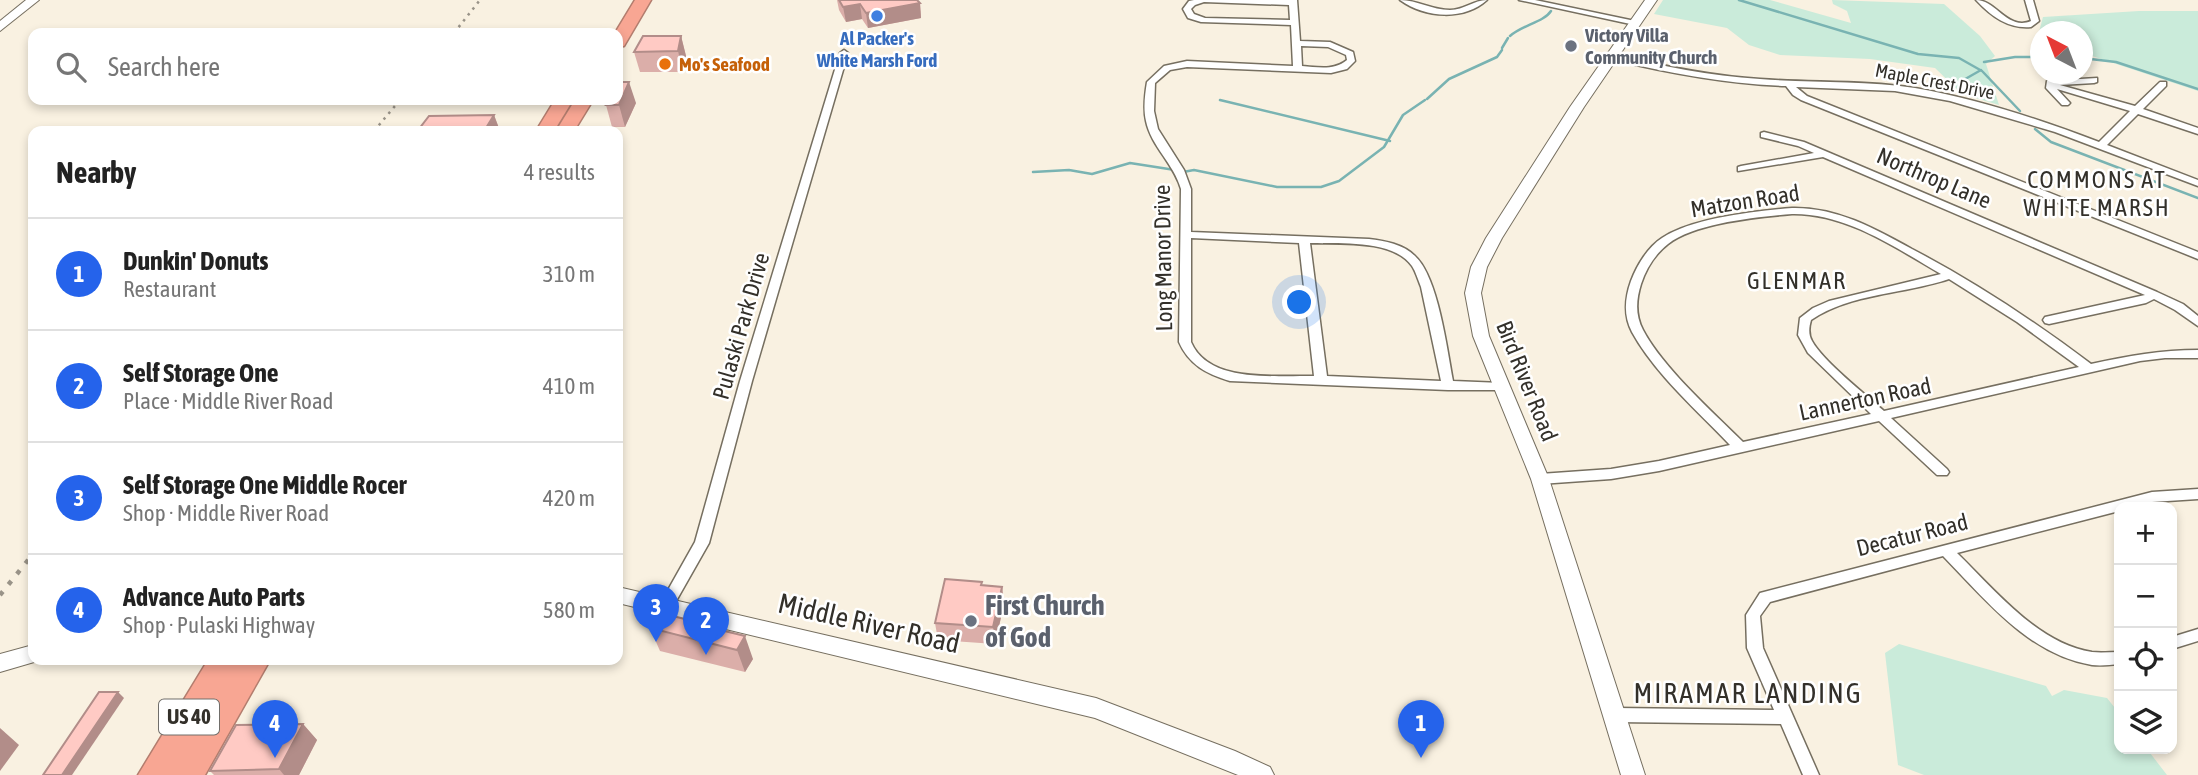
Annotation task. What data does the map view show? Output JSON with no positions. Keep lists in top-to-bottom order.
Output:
{
  "streets": {
    "highway": ["US 40"],
    "street": [
      "Maple Crest Drive",
      "Northrop Lane",
      "Matzon Road",
      "Long Manor Drive",
      "Pulaski Park Drive",
      "Bird River Road",
      "Lannerton Road",
      "Decatur Road",
      "Middle River Road"
    ]
  },
  "crossings": [
    ["Maple Crest Drive", "Bird River Road"],
    ["Matzon Road", "Lannerton Road"],
    ["Long Manor Drive", "Bird River Road"],
    ["Pulaski Park Drive", "Middle River Road"],
    ["Bird River Road", "Lannerton Road"]
  ],
  "districts": ["COMMONS AT WHITE MARSH", "GLENMAR", "MIRAMAR LANDING"],
  "places": [
    "Al Packer's White Marsh Ford",
    "Victory Villa Community Church",
    "Mo's Seafood",
    "First Church of God"
  ],
  "north": "top left",
  "page": {
    "search": "Search here",
    "heading": ["Nearby", "4 results"],
    "list": [
      {
        "mark": "1",
        "name": "Dunkin' Donuts",
        "note": "Restaurant",
        "value": "310 m"
      },
      {
        "mark": "2",
        "name": "Self Storage One",
        "note": "Place · Middle River Road",
        "value": "410 m"
      },
      {
        "mark": "3",
        "name": "Self Storage One Middle Rocer",
        "note": "Shop · Middle River Road",
        "value": "420 m"
      },
      {
        "mark": "4",
        "name": "Advance Auto Parts",
        "note": "Shop · Pulaski Highway",
        "value": "580 m"
      }
    ],
    "map_buttons": ["+", "−"],
    "pins": [
      "3",
      "2",
      "1",
      "4"
    ]
  }
}
